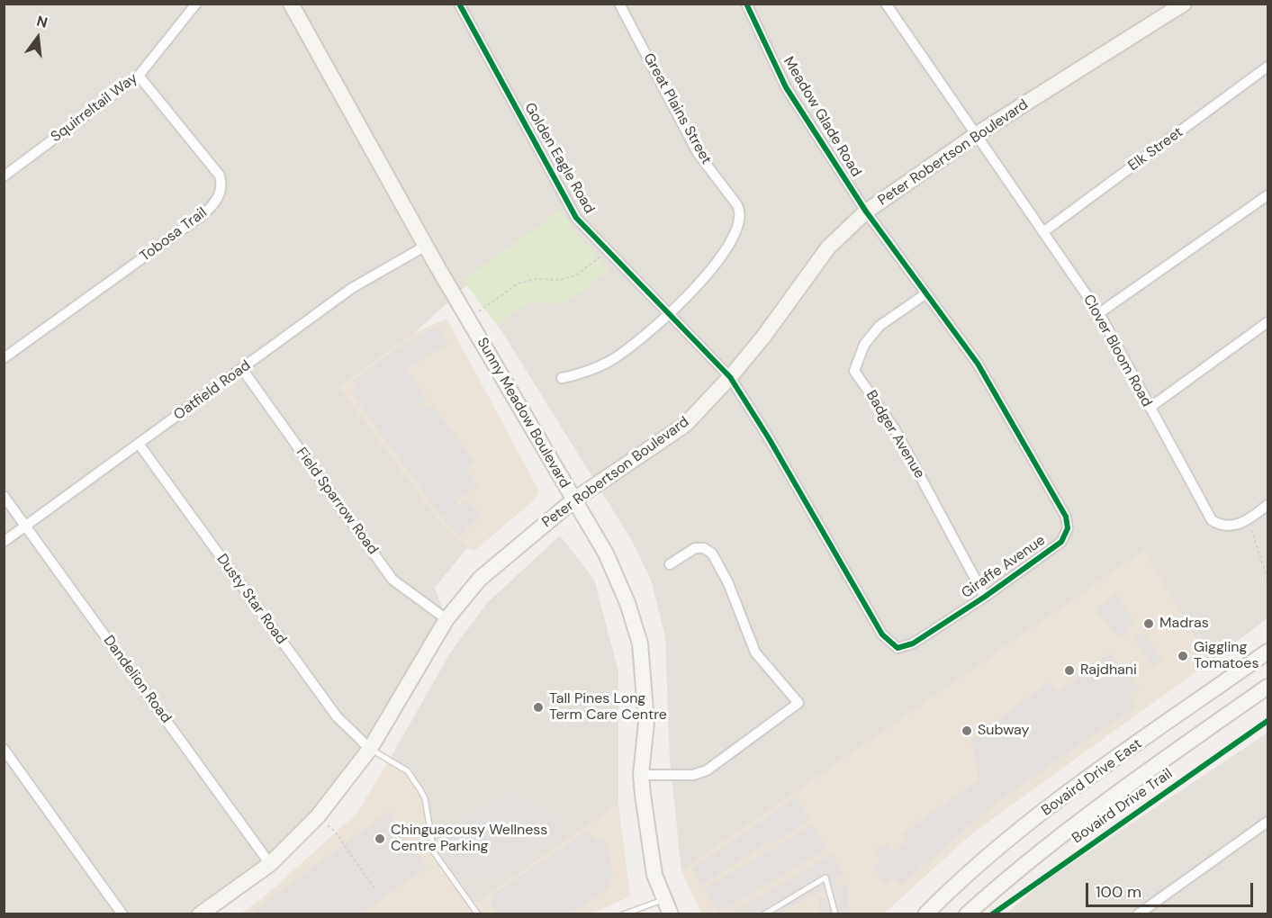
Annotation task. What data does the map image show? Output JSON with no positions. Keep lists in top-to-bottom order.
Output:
{
  "streets": {
    "street": [
      "Squirreltail Way",
      "Great Plains Street",
      "Meadow Glade Road",
      "Elk Street",
      "Peter Robertson Boulevard",
      "Golden Eagle Road",
      "Tobosa Trail",
      "Clover Bloom Road",
      "Oatfield Road",
      "Sunny Meadow Boulevard",
      "Badger Avenue",
      "Field Sparrow Road",
      "Giraffe Avenue",
      "Dusty Star Road",
      "Dandelion Road",
      "Bovaird Drive East"
    ],
    "cycle path": ["Bovaird Drive Trail"]
  },
  "crossings": [
    ["Squirreltail Way", "Tobosa Trail"],
    ["Great Plains Street", "Golden Eagle Road"],
    ["Meadow Glade Road", "Peter Robertson Boulevard"],
    ["Meadow Glade Road", "Giraffe Avenue"],
    ["Elk Street", "Clover Bloom Road"],
    ["Peter Robertson Boulevard", "Golden Eagle Road"],
    ["Peter Robertson Boulevard", "Clover Bloom Road"],
    ["Peter Robertson Boulevard", "Sunny Meadow Boulevard"],
    ["Peter Robertson Boulevard", "Field Sparrow Road"],
    ["Peter Robertson Boulevard", "Giraffe Avenue"],
    ["Peter Robertson Boulevard", "Dusty Star Road"],
    ["Peter Robertson Boulevard", "Dandelion Road"],
    ["Golden Eagle Road", "Giraffe Avenue"],
    ["Oatfield Road", "Sunny Meadow Boulevard"],
    ["Oatfield Road", "Field Sparrow Road"],
    ["Oatfield Road", "Dusty Star Road"],
    ["Oatfield Road", "Dandelion Road"],
    ["Badger Avenue", "Giraffe Avenue"]
  ],
  "places": [
    "Madras",
    "Giggling Tomatoes",
    "Rajdhani",
    "Tall Pines Long Term Care Centre",
    "Subway",
    "Chinguacousy Wellness Centre Parking"
  ],
  "scale_bar": "100 m",
  "north": "top"
}
